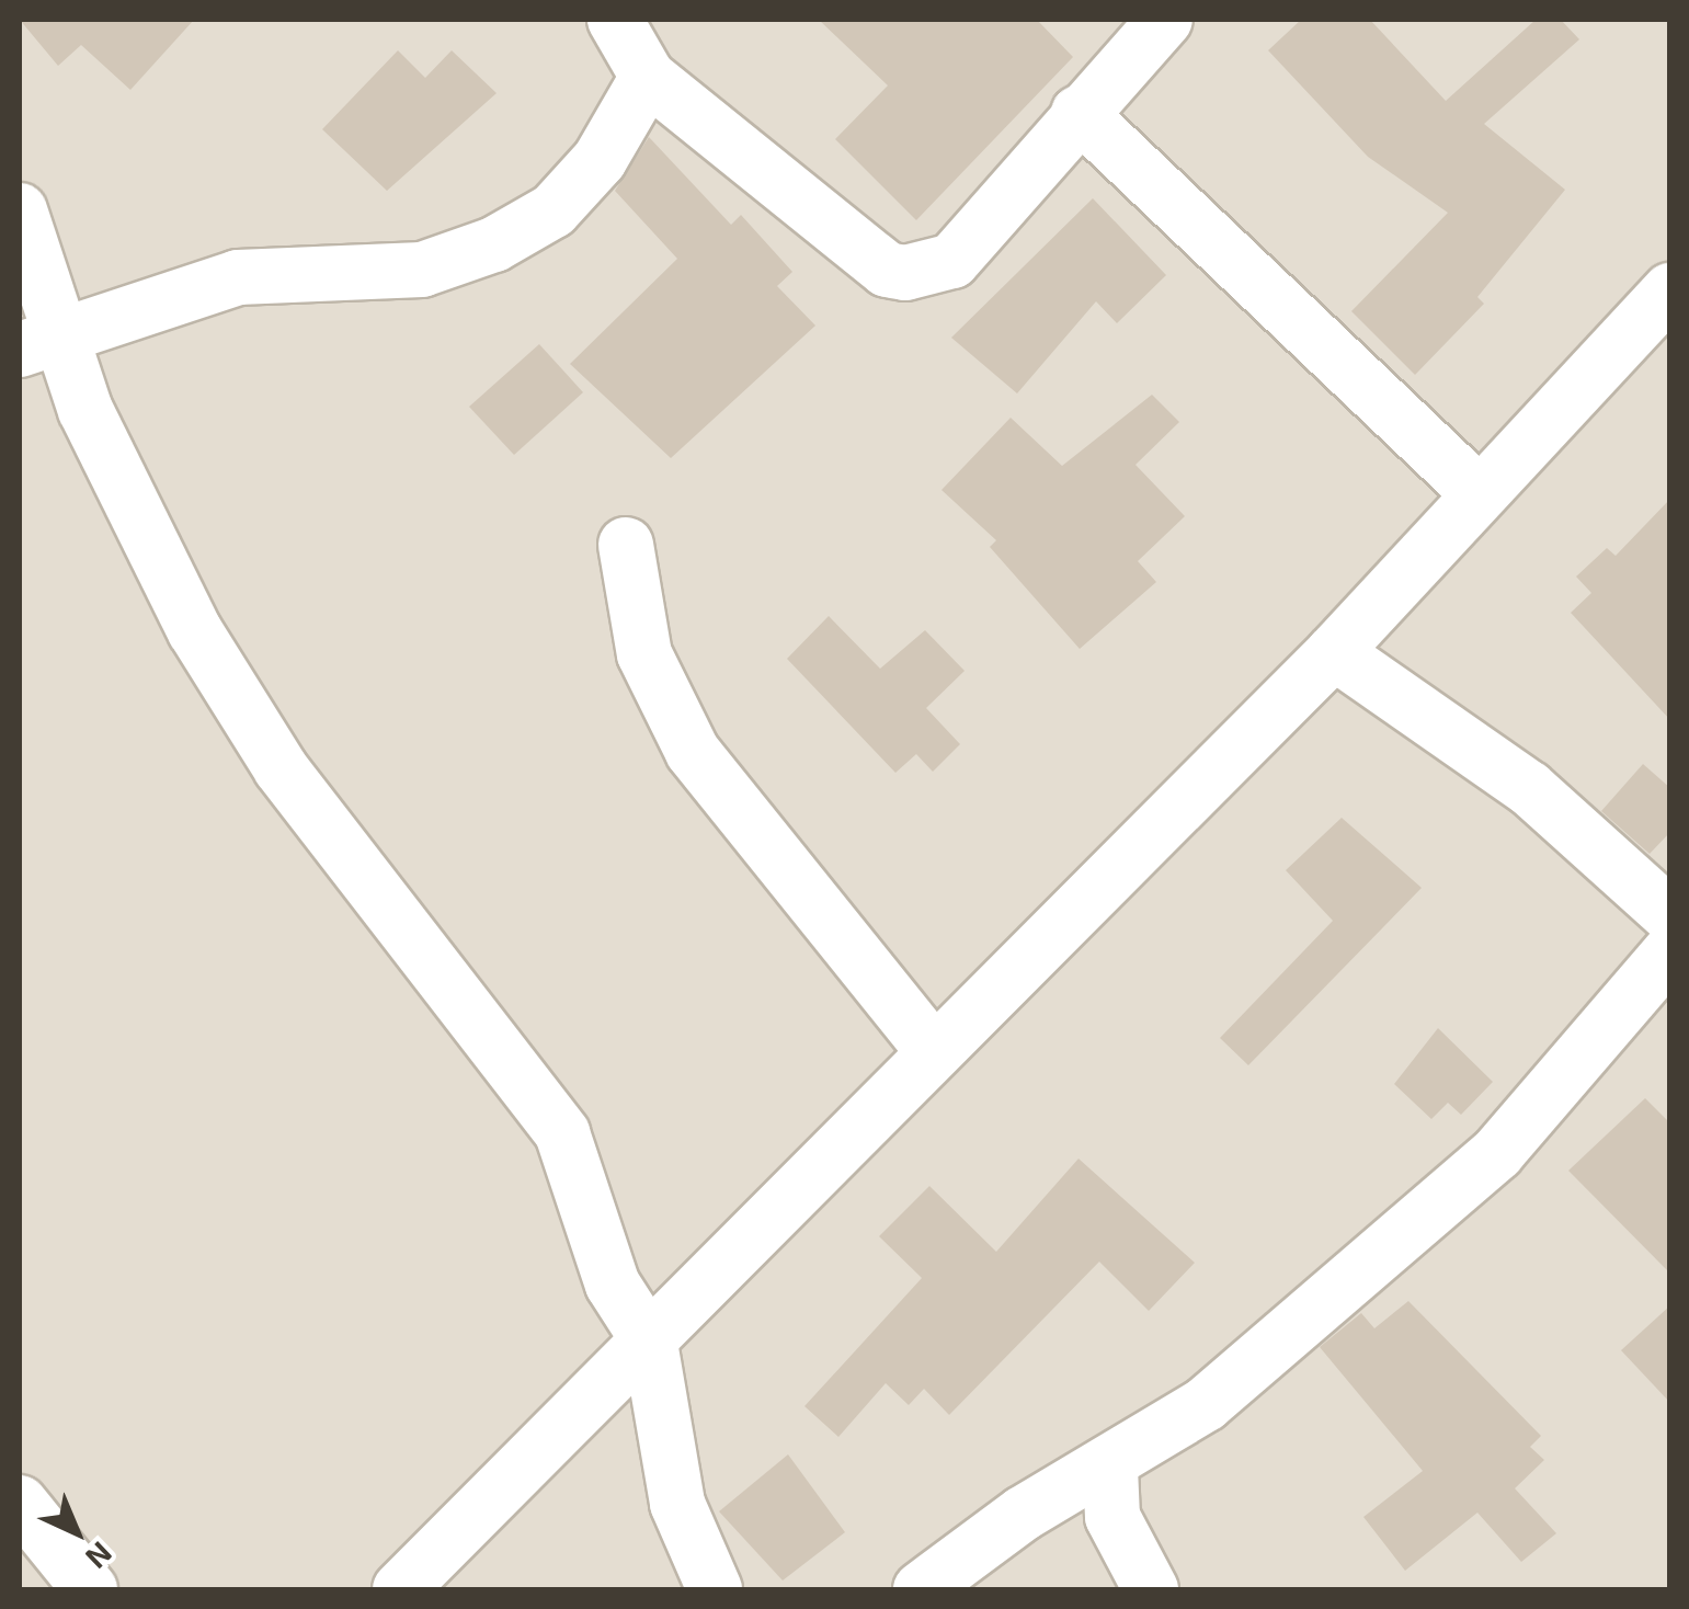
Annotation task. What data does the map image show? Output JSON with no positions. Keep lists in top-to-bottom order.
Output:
{
  "north": "bottom right"
}
